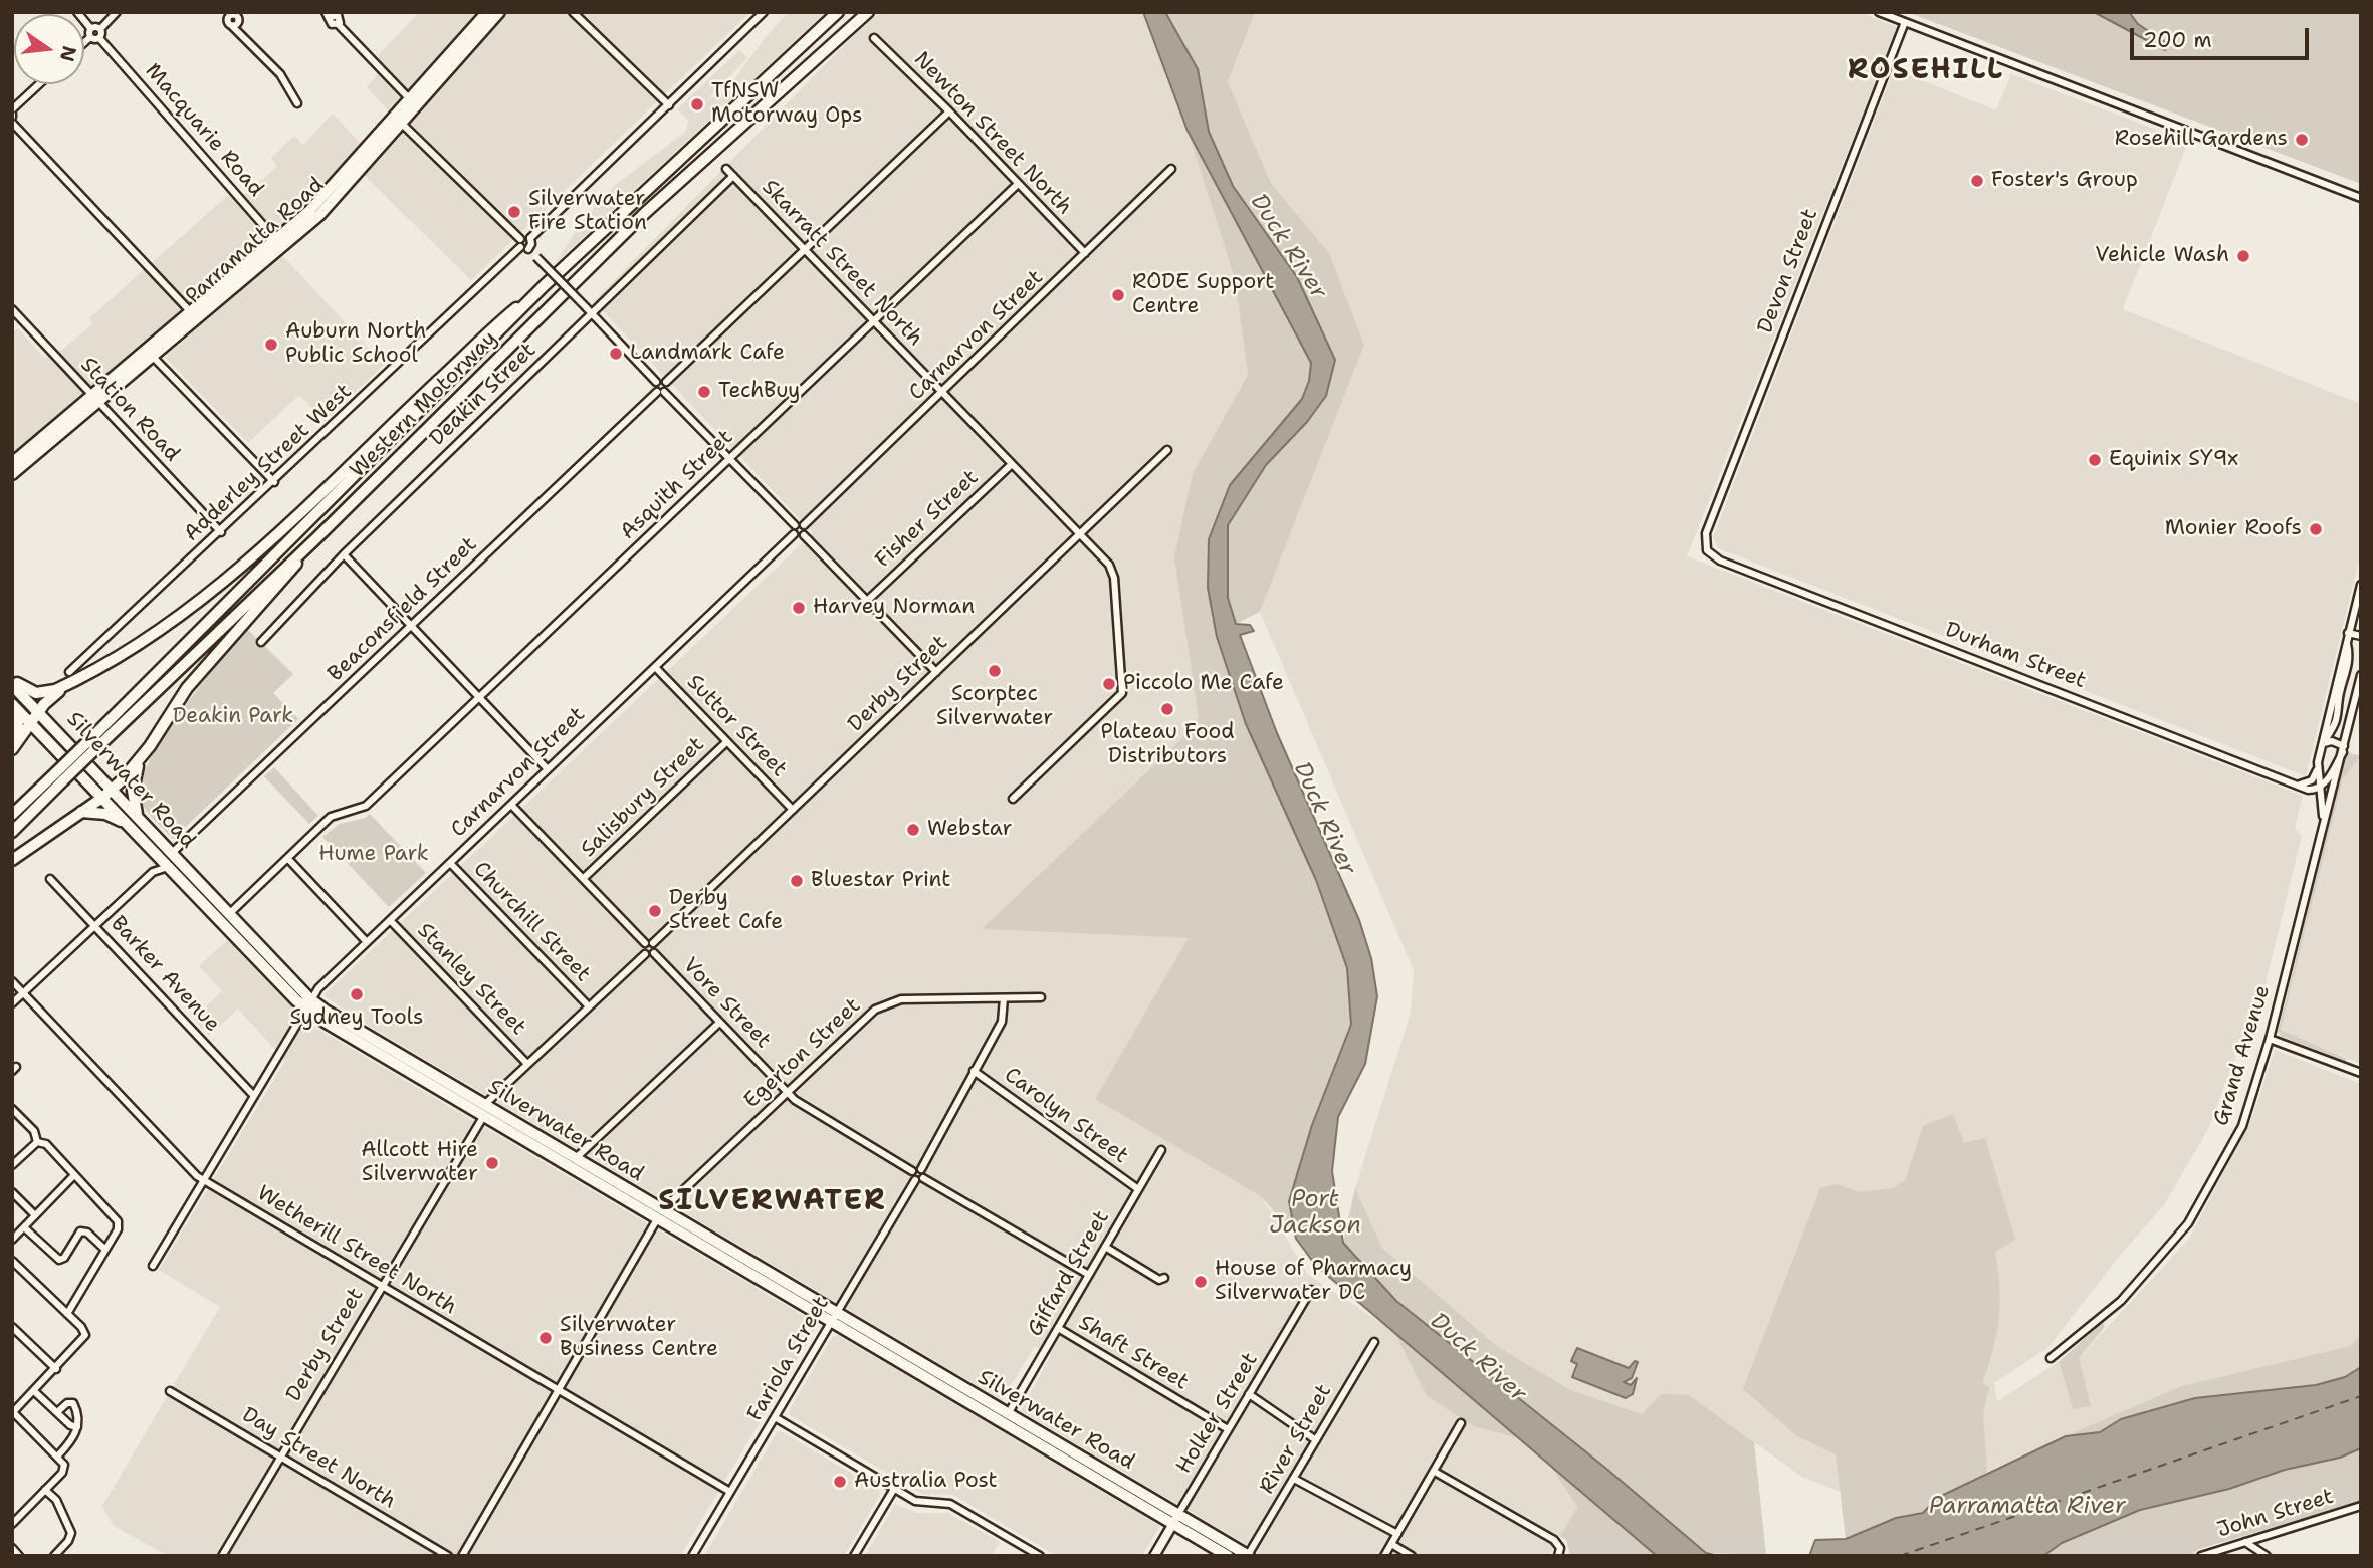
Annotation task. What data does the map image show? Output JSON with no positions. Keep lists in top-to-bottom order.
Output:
{
  "streets": {
    "highway": ["Parramatta Road", "Western Motorway", "Silverwater Road"],
    "main road": ["Holker Street"],
    "street": [
      "Macquarie Road",
      "Newton Street North",
      "Skarratt Street North",
      "Devon Street",
      "Carnarvon Street",
      "Deakin Street",
      "Station Road",
      "Adderley Street West",
      "Asquith Street",
      "Fisher Street",
      "Beaconsfield Street",
      "Durham Street",
      "Derby Street",
      "Suttor Street",
      "Salisbury Street",
      "Churchill Street",
      "Barker Avenue",
      "Stanley Street",
      "Vore Street",
      "Egerton Street",
      "Grand Avenue",
      "Carolyn Street",
      "Wetherill Street North",
      "Giffard Street",
      "Shaft Street",
      "Fariola Street",
      "River Street",
      "Day Street North",
      "John Street"
    ]
  },
  "crossings": [
    ["Macquarie Road", "Parramatta Road"],
    ["Newton Street North", "Carnarvon Street"],
    ["Newton Street North", "Asquith Street"],
    ["Parramatta Road", "Station Road"],
    ["Skarratt Street North", "Carnarvon Street"],
    ["Skarratt Street North", "Deakin Street"],
    ["Skarratt Street North", "Asquith Street"],
    ["Skarratt Street North", "Fisher Street"],
    ["Skarratt Street North", "Derby Street"],
    ["Devon Street", "Durham Street"],
    ["Carnarvon Street", "Suttor Street"],
    ["Carnarvon Street", "Silverwater Road"],
    ["Carnarvon Street", "Churchill Street"],
    ["Carnarvon Street", "Barker Avenue"],
    ["Carnarvon Street", "Stanley Street"],
    ["Carnarvon Street", "Wetherill Street North"],
    ["Station Road", "Adderley Street West"],
    ["Beaconsfield Street", "Silverwater Road"],
    ["Durham Street", "Grand Avenue"],
    ["Derby Street", "Suttor Street"],
    ["Derby Street", "Silverwater Road"],
    ["Derby Street", "Vore Street"],
    ["Derby Street", "Wetherill Street North"],
    ["Derby Street", "Day Street North"],
    ["Suttor Street", "Salisbury Street"],
    ["Silverwater Road", "Egerton Street"],
    ["Silverwater Road", "Giffard Street"],
    ["Silverwater Road", "Fariola Street"],
    ["Silverwater Road", "Holker Street"],
    ["Silverwater Road", "River Street"],
    ["Vore Street", "Egerton Street"],
    ["Egerton Street", "Wetherill Street North"],
    ["Carolyn Street", "Giffard Street"],
    ["Wetherill Street North", "Fariola Street"],
    ["Giffard Street", "Shaft Street"],
    ["Shaft Street", "Holker Street"]
  ],
  "districts": ["ROSEHILL", "SILVERWATER"],
  "water": ["Duck River", "Port Jackson", "Parramatta River"],
  "parks": ["Deakin Park", "Hume Park"],
  "places": [
    "TfNSW Motorway Ops",
    "Rosehill Gardens",
    "Foster's Group",
    "Silverwater Fire Station",
    "Vehicle Wash",
    "RODE Support Centre",
    "Auburn North Public School",
    "Landmark Cafe",
    "TechBuy",
    "Equinix SY9x",
    "Monier Roofs",
    "Harvey Norman",
    "Scorptec Silverwater",
    "Piccolo Me Cafe",
    "Plateau Food Distributors",
    "Webstar",
    "Bluestar Print",
    "Derby Street Cafe",
    "Sydney Tools",
    "Allcott Hire Silverwater",
    "House of Pharmacy Silverwater DC",
    "Silverwater Business Centre",
    "Australia Post"
  ],
  "scale_bar": "200 m",
  "north": "right"
}
